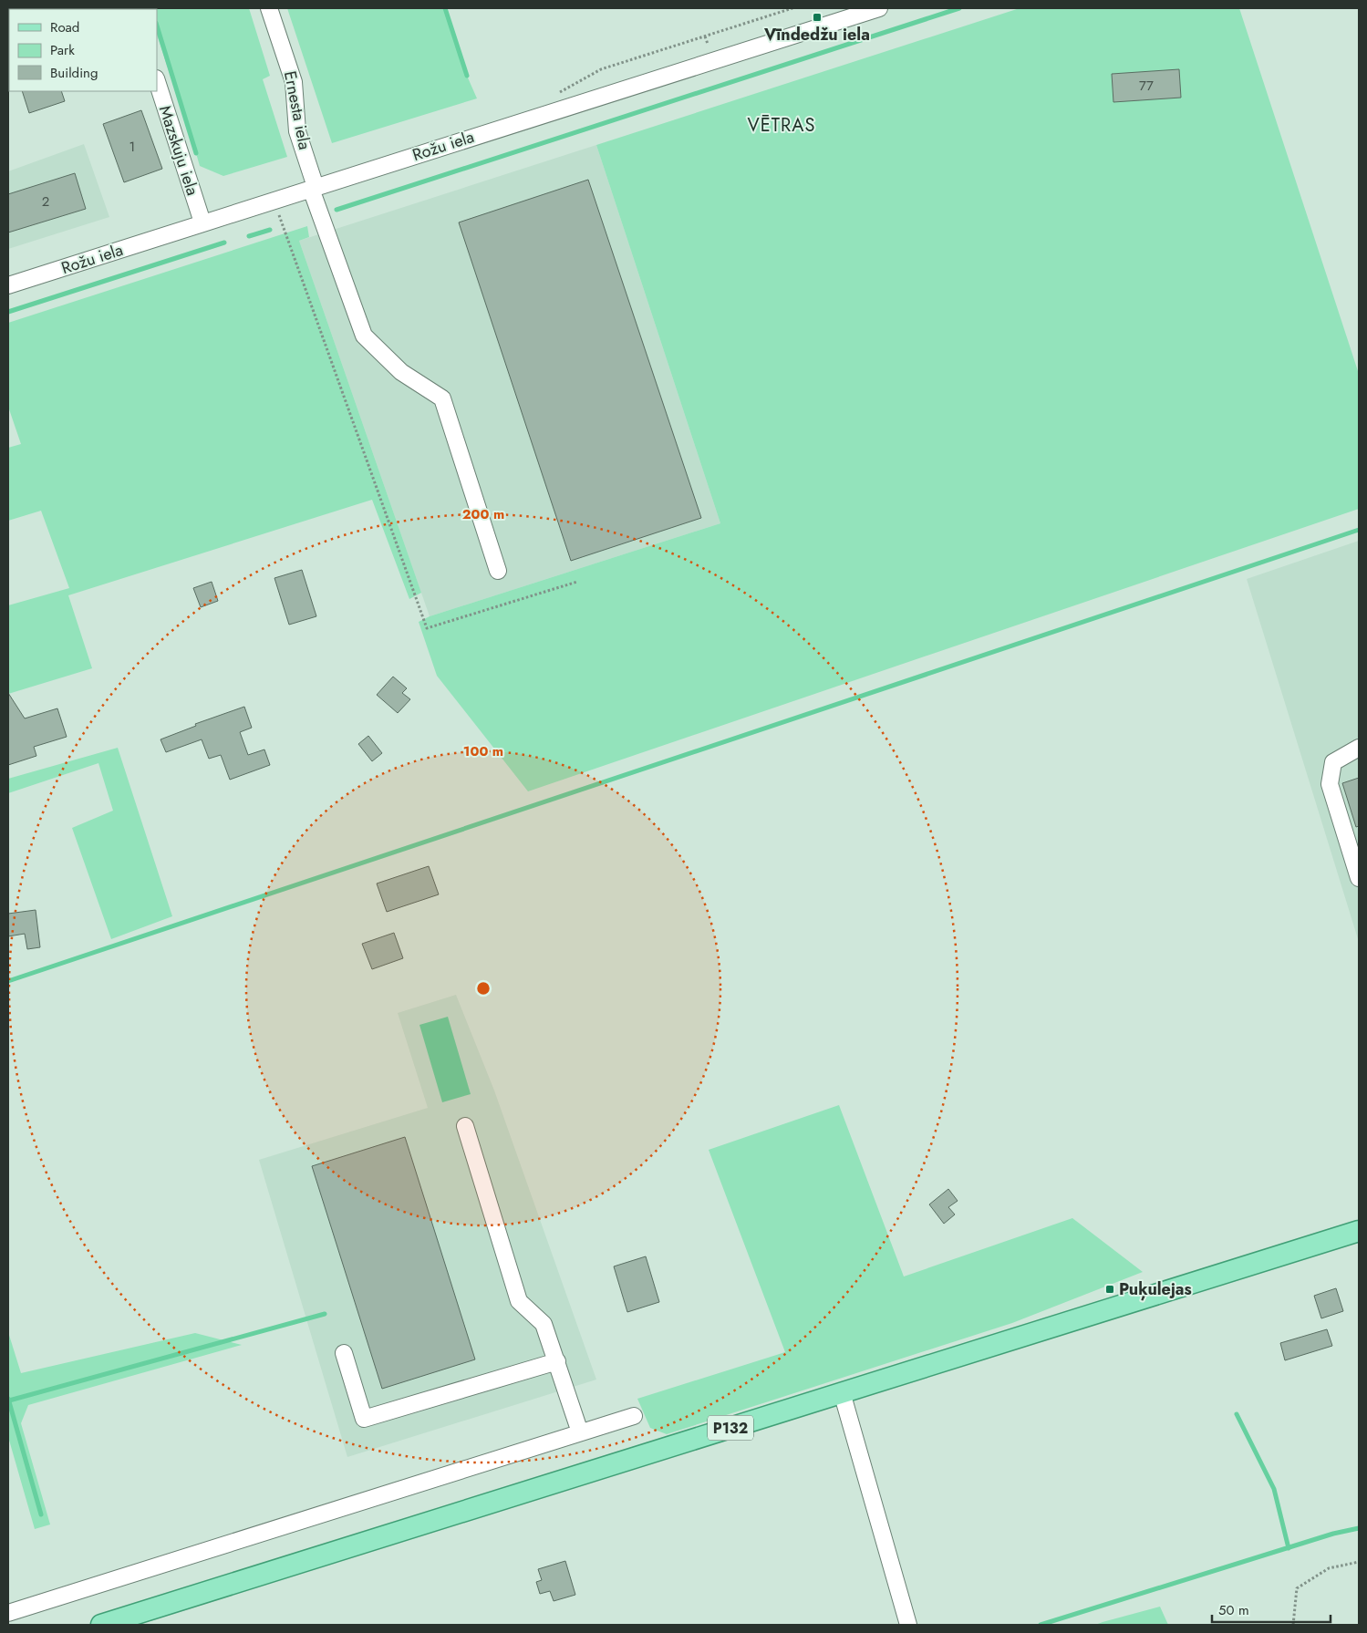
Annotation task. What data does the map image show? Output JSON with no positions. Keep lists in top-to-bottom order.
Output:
{
  "streets": {
    "main road": ["P132"],
    "street": ["Ernesta iela", "Rožu iela", "Mazskuju iela"]
  },
  "crossings": [
    ["Ernesta iela", "Rožu iela"],
    ["Rožu iela", "Mazskuju iela"]
  ],
  "districts": ["VĒTRAS"],
  "places": {
    "transit": ["Vīndedžu iela", "Puķulejas"]
  },
  "house_numbers": ["77", "1", "2"],
  "legend": ["Road", "Park", "Building"],
  "scale_bar": "50 m",
  "rings": ["200 m", "100 m"]
}
